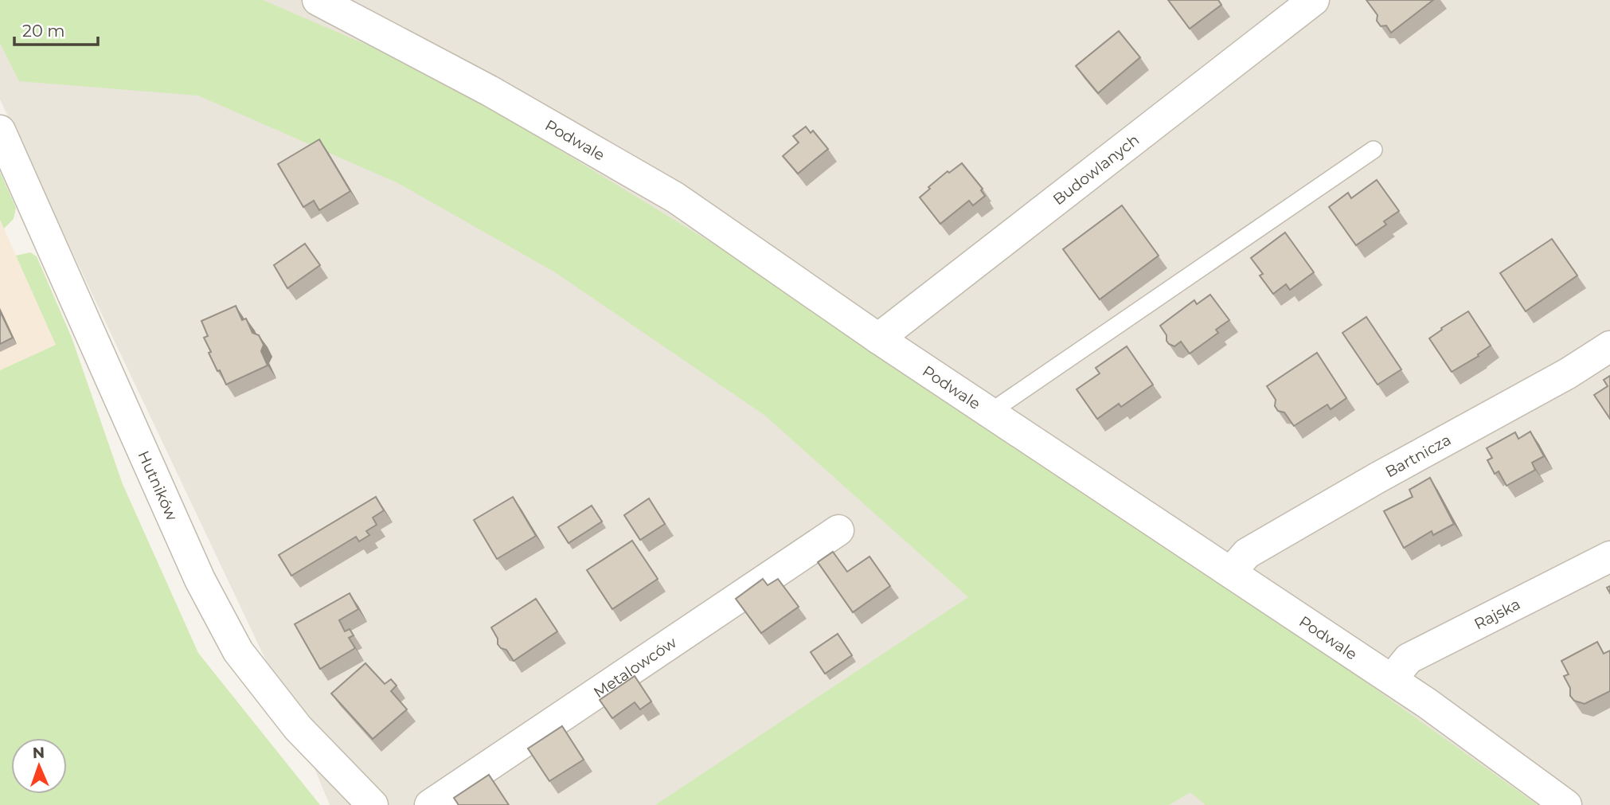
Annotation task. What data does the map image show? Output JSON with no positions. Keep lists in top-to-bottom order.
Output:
{
  "streets": {
    "street": [
      "Podwale",
      "Budowlanych",
      "Bartnicza",
      "Hutników",
      "Rajska",
      "Metalowców"
    ]
  },
  "crossings": [
    ["Podwale", "Budowlanych"],
    ["Podwale", "Bartnicza"],
    ["Podwale", "Rajska"]
  ],
  "scale_bar": "20 m",
  "north": "top"
}
